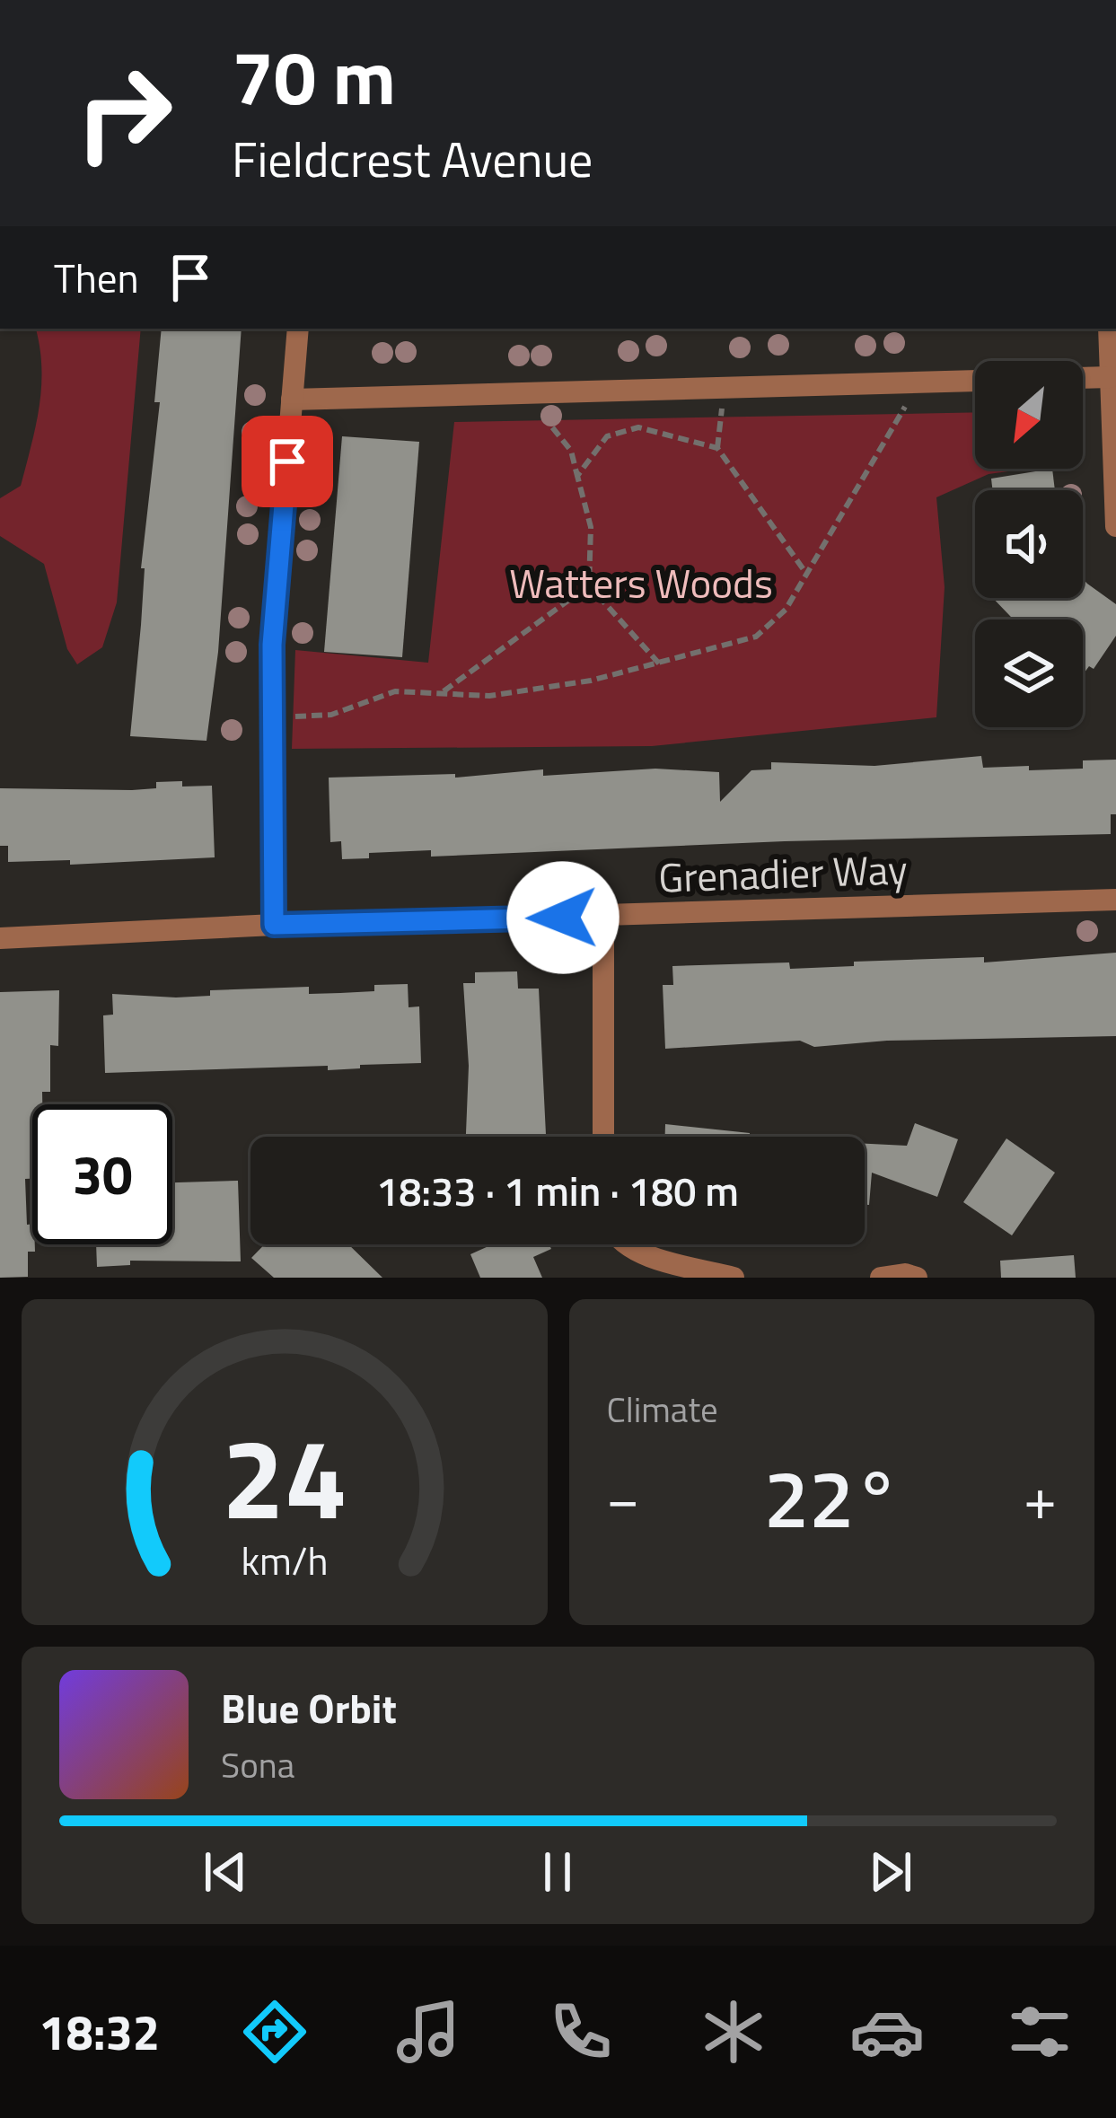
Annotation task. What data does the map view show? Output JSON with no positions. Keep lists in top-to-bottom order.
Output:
{
  "streets": {
    "street": ["Grenadier Way"]
  },
  "parks": ["Watters Woods"],
  "north": "bottom left",
  "page": {
    "turn": ["70 m", "Fieldcrest Avenue"],
    "then": "Then",
    "limit": "30",
    "trip": "18:33 · 1 min · 180 m",
    "tile": "Climate",
    "heat": ["−", "22°", "+"],
    "song": ["Blue Orbit", "Sona"],
    "tabs": "18:32",
    "gauge": ["24", "km/h"]
  }
}
